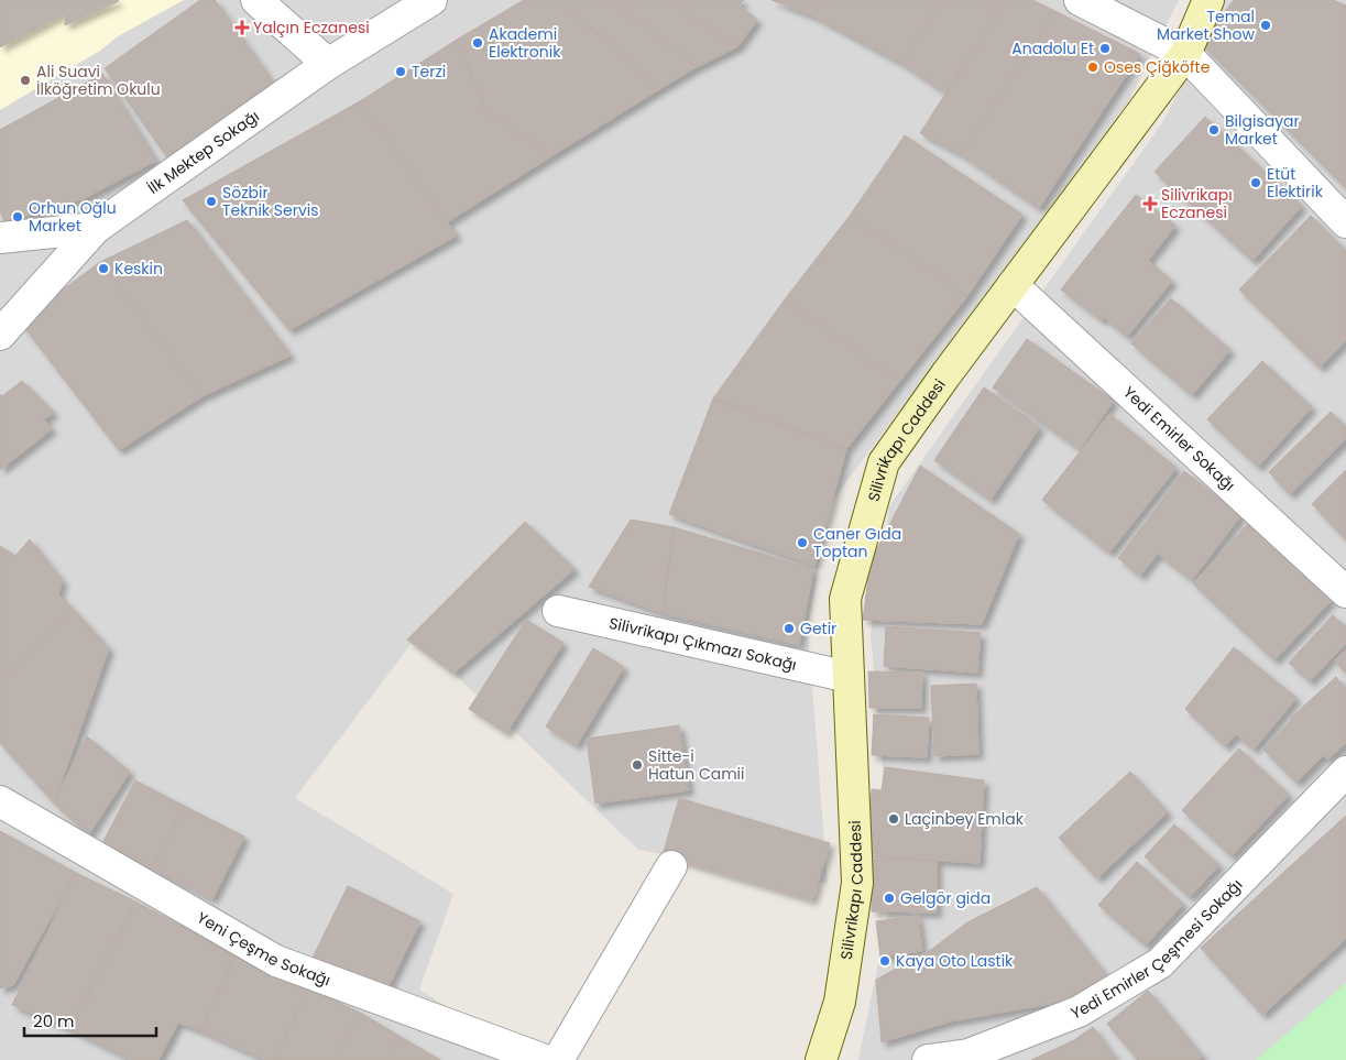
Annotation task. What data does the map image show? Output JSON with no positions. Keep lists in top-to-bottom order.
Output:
{
  "streets": {
    "main road": ["Silivrikapı Caddesi"],
    "street": [
      "İlk Mektep Sokağı",
      "Yedi Emirler Sokağı",
      "Silivrikapı Çıkmazı Sokağı",
      "Yedi Emirler Çeşmesi Sokağı",
      "Yeni Çeşme Sokağı"
    ]
  },
  "crossings": [
    ["Yedi Emirler Sokağı", "Silivrikapı Caddesi"],
    ["Silivrikapı Caddesi", "Silivrikapı Çıkmazı Sokağı"]
  ],
  "places": {
    "other": [
      "Temal Market Show",
      "Akademi Elektronik",
      "Anadolu Et",
      "Oses Çiğköfte",
      "Terzi",
      "Ali Suavi İlköğretim Okulu",
      "Bilgisayar Market",
      "Etüt Elektirik",
      "Sözbir Teknik Servis",
      "Orhun Oğlu Market",
      "Keskin",
      "Caner Gıda Toptan",
      "Getir",
      "Sitte-i Hatun Camii",
      "Laçinbey Emlak",
      "Gelgör gida",
      "Kaya Oto Lastik"
    ],
    "health": ["Yalçın Eczanesi", "Silivrikapı Eczanesi"]
  },
  "scale_bar": "20 m"
}
